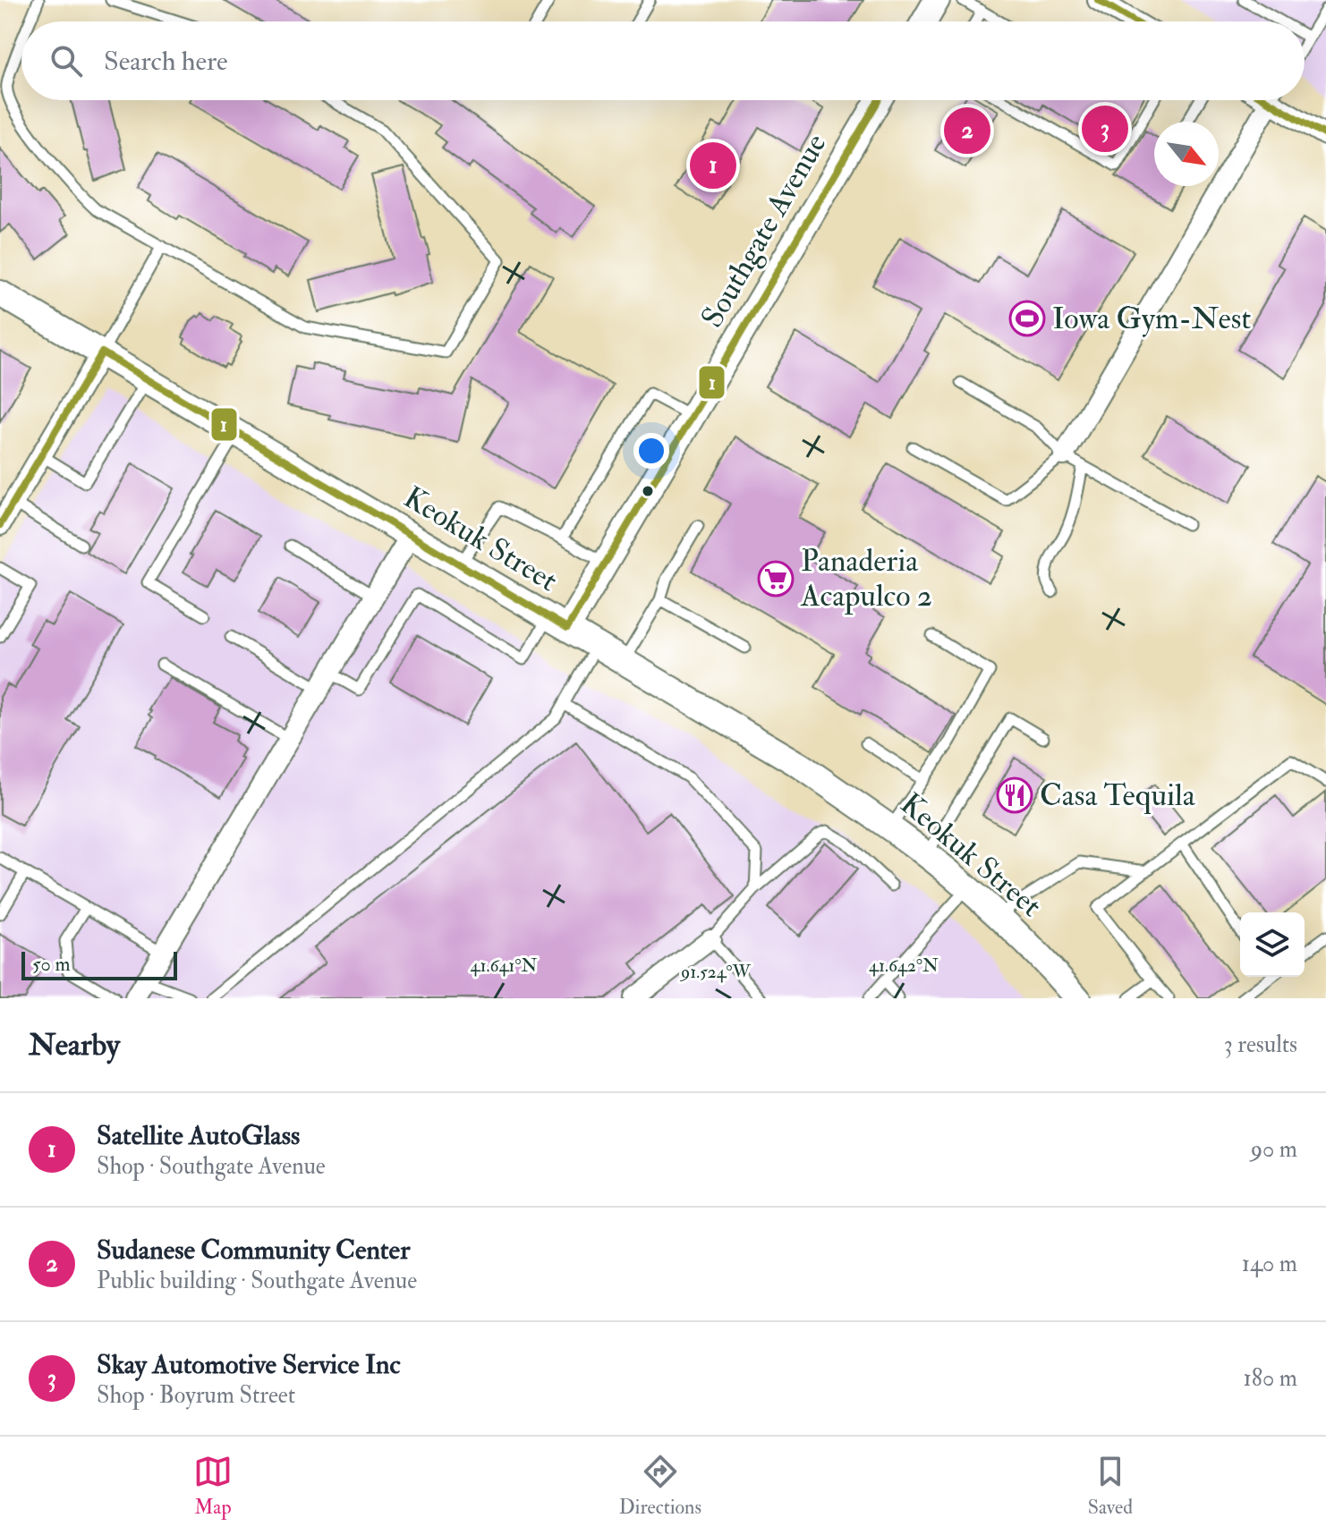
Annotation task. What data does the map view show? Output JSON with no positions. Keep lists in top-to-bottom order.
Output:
{
  "streets": {
    "street": ["Southgate Avenue", "Keokuk Street"]
  },
  "crossings": [
    ["Southgate Avenue", "Keokuk Street"]
  ],
  "places": {
    "sports": ["Iowa Gym-Nest"],
    "supermarket": ["Panaderia Acapulco 2"],
    "restaurant": ["Casa Tequila"]
  },
  "lines": ["transit line 1"],
  "scale_bar": "50 m",
  "north": "bottom right",
  "page": {
    "search": "Search here",
    "pins": ["3", "2", "1"],
    "scale": "50 m",
    "heading": ["Nearby", "3 results"],
    "list": [
      {
        "mark": "1",
        "name": "Satellite AutoGlass",
        "note": "Shop · Southgate Avenue",
        "value": "90 m"
      },
      {
        "mark": "2",
        "name": "Sudanese Community Center",
        "note": "Public building · Southgate Avenue",
        "value": "140 m"
      },
      {
        "mark": "3",
        "name": "Skay Automotive Service Inc",
        "note": "Shop · Boyrum Street",
        "value": "180 m"
      }
    ],
    "nav": ["Map", "Directions", "Saved"]
  },
  "coordinates": ["41.641°N", "41.642°N", "91.524°W"]
}
